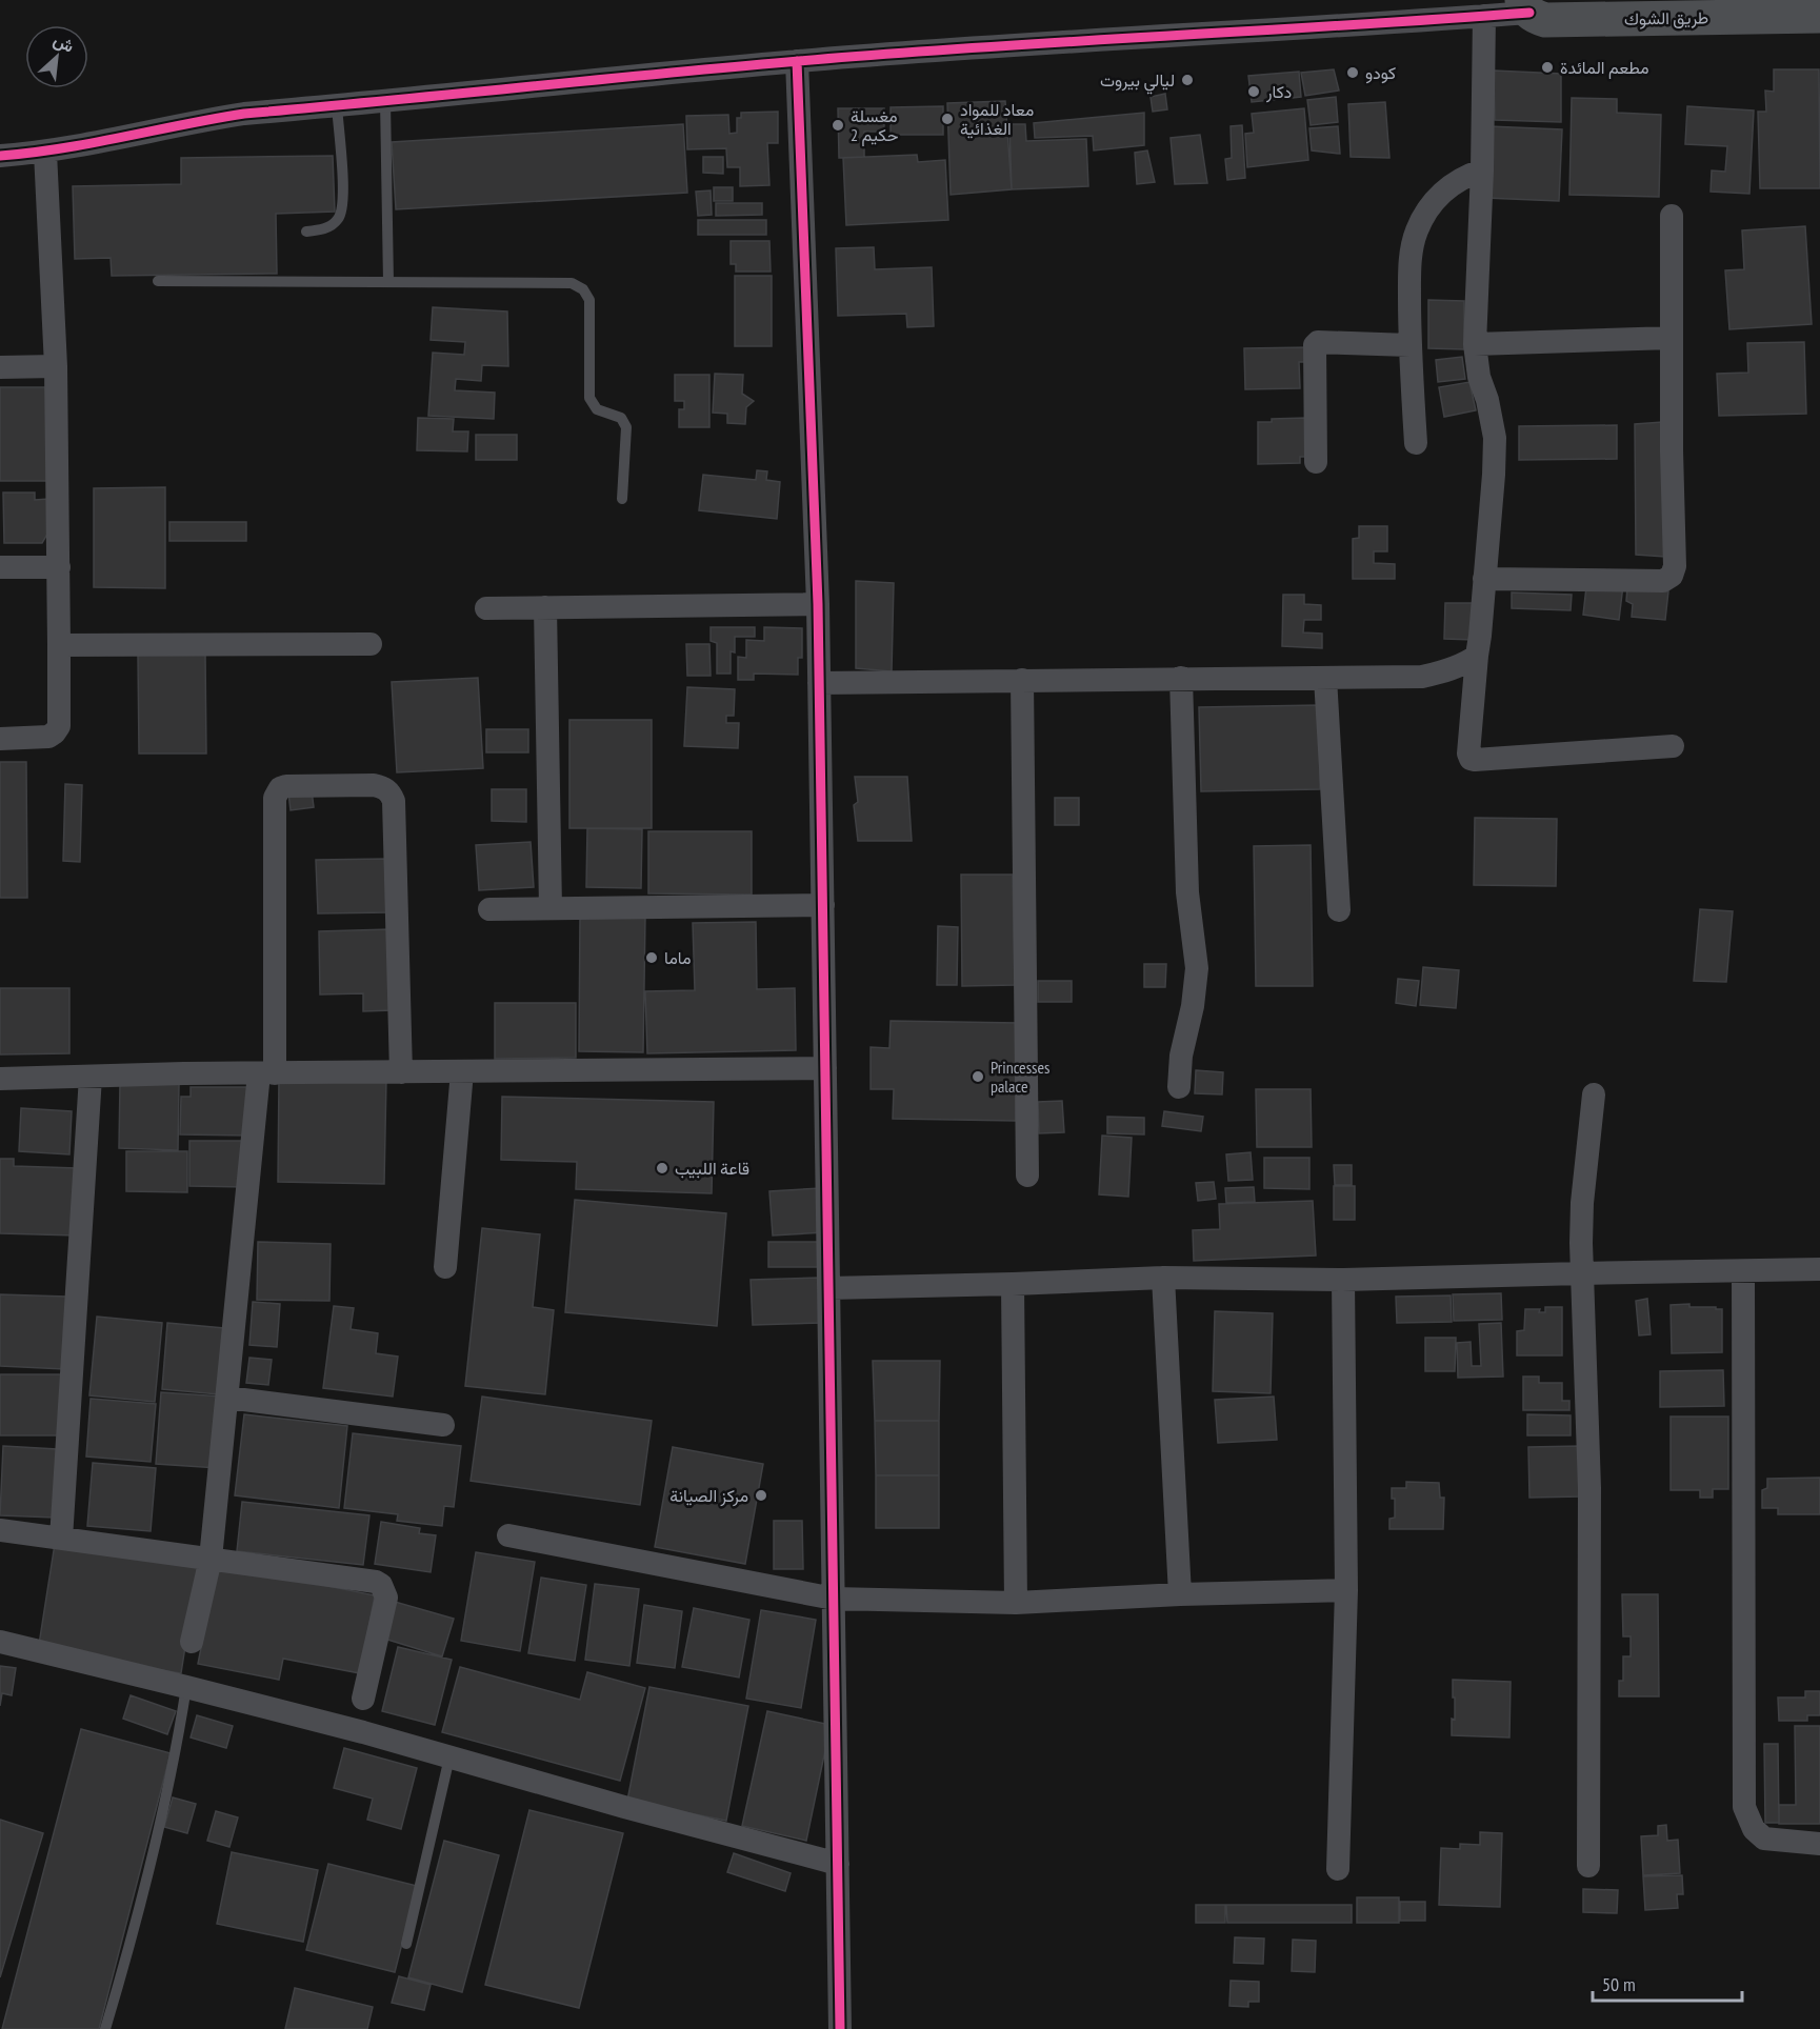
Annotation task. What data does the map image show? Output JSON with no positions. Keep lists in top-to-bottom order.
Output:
{
  "streets": {
    "main road": ["طريق الشوك"]
  },
  "places": [
    "مطعم المائدة",
    "كودو",
    "ليالي بيروت",
    "دكار",
    "معاد للمواد الغذائية",
    "مغسلة حكيم 2",
    "ماما",
    "Princesses palace",
    "قاعة اللبيب",
    "مركز الصيانة"
  ],
  "scale_bar": "50 m",
  "north": "top right"
}
